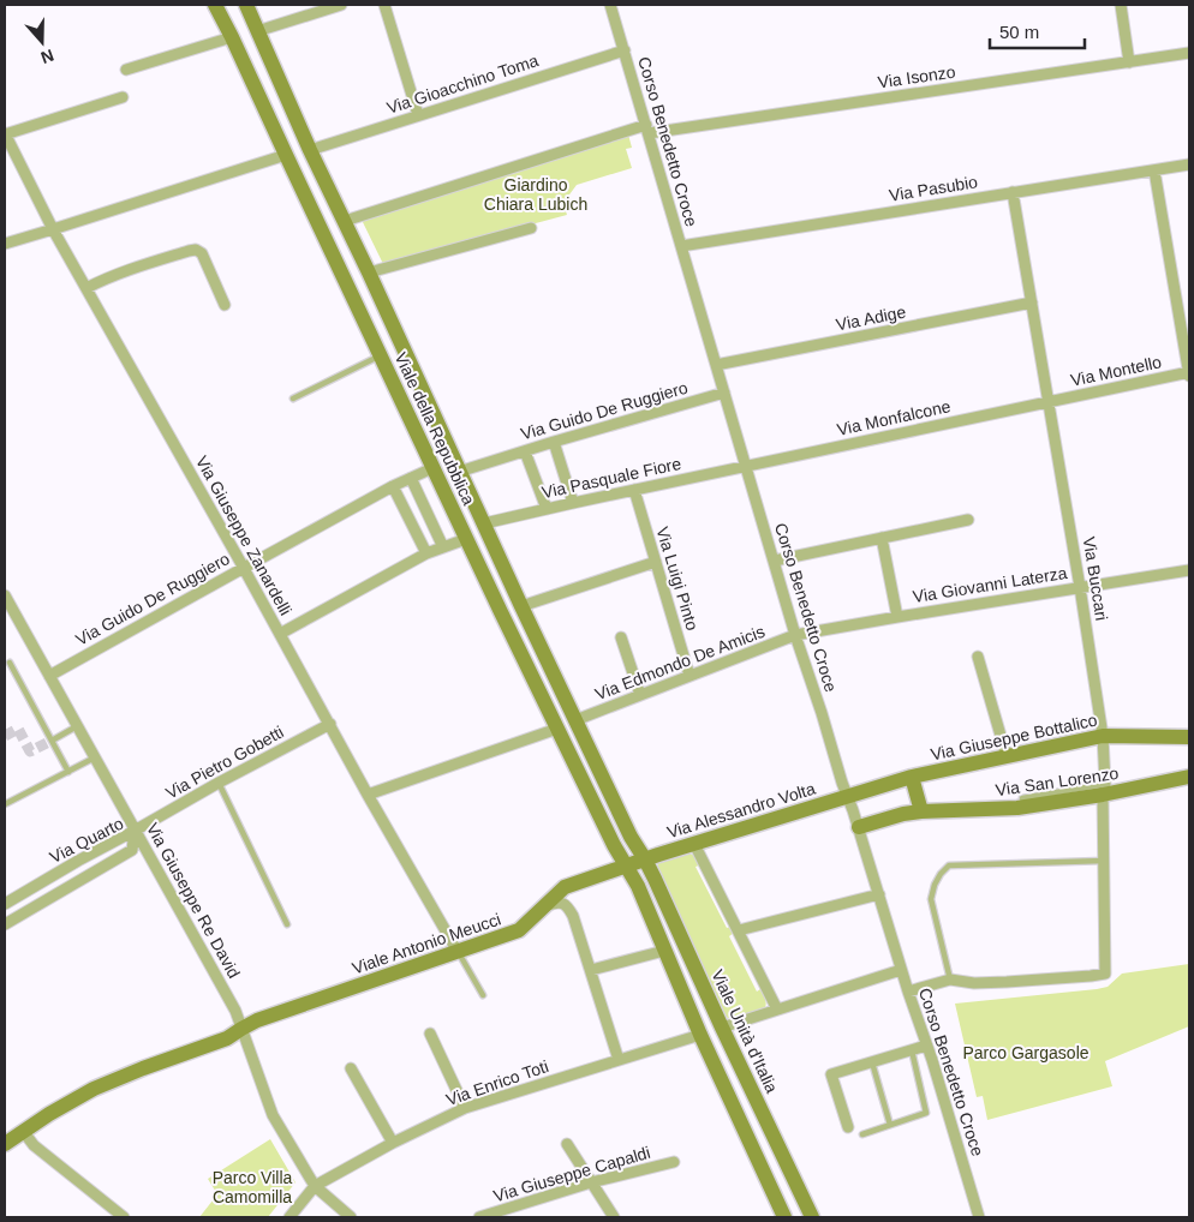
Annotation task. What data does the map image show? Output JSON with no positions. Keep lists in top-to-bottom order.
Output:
{
  "streets": {
    "main road": [
      "Viale della Repubblica",
      "Via Giuseppe Bottalico",
      "Via San Lorenzo",
      "Via Alessandro Volta",
      "Viale Antonio Meucci",
      "Viale Unità d'Italia"
    ],
    "street": [
      "Via Isonzo",
      "Via Gioacchino Toma",
      "Corso Benedetto Croce",
      "Via Pasubio",
      "Via Adige",
      "Via Montello",
      "Via Guido De Ruggiero",
      "Via Monfalcone",
      "Via Pasquale Fiore",
      "Via Giuseppe Zanardelli",
      "Via Luigi Pinto",
      "Via Buccari",
      "Via Giovanni Laterza",
      "Via Edmondo De Amicis",
      "Via Pietro Gobetti",
      "Via Quarto",
      "Via Giuseppe Re David",
      "Via Enrico Toti",
      "Via Giuseppe Capaldi"
    ]
  },
  "crossings": [
    ["Via Isonzo", "Corso Benedetto Croce"],
    ["Via Isonzo", "Viale della Repubblica"],
    ["Via Gioacchino Toma", "Corso Benedetto Croce"],
    ["Via Gioacchino Toma", "Viale della Repubblica"],
    ["Corso Benedetto Croce", "Via Pasubio"],
    ["Corso Benedetto Croce", "Via Adige"],
    ["Corso Benedetto Croce", "Via Guido De Ruggiero"],
    ["Corso Benedetto Croce", "Via Monfalcone"],
    ["Corso Benedetto Croce", "Via Pasquale Fiore"],
    ["Corso Benedetto Croce", "Via Giovanni Laterza"],
    ["Corso Benedetto Croce", "Via Edmondo De Amicis"],
    ["Corso Benedetto Croce", "Via Giuseppe Bottalico"],
    ["Corso Benedetto Croce", "Via San Lorenzo"],
    ["Corso Benedetto Croce", "Via Alessandro Volta"],
    ["Via Pasubio", "Via Buccari"],
    ["Via Adige", "Via Buccari"],
    ["Via Montello", "Via Monfalcone"],
    ["Via Montello", "Via Buccari"],
    ["Via Guido De Ruggiero", "Viale della Repubblica"],
    ["Via Guido De Ruggiero", "Via Giuseppe Zanardelli"],
    ["Via Guido De Ruggiero", "Via Giuseppe Re David"],
    ["Via Monfalcone", "Via Pasquale Fiore"],
    ["Via Monfalcone", "Via Buccari"],
    ["Viale della Repubblica", "Via Pasquale Fiore"],
    ["Viale della Repubblica", "Via Edmondo De Amicis"],
    ["Viale della Repubblica", "Via Alessandro Volta"],
    ["Viale della Repubblica", "Viale Antonio Meucci"],
    ["Viale della Repubblica", "Viale Unità d'Italia"],
    ["Via Pasquale Fiore", "Via Luigi Pinto"],
    ["Via Giuseppe Zanardelli", "Via Pietro Gobetti"],
    ["Via Giuseppe Zanardelli", "Viale Antonio Meucci"],
    ["Via Luigi Pinto", "Via Edmondo De Amicis"],
    ["Via Buccari", "Via Giovanni Laterza"],
    ["Via Buccari", "Via Giuseppe Bottalico"],
    ["Via Buccari", "Via San Lorenzo"],
    ["Via Giovanni Laterza", "Via Edmondo De Amicis"],
    ["Via Giuseppe Bottalico", "Via Alessandro Volta"],
    ["Via Pietro Gobetti", "Via Quarto"],
    ["Via Pietro Gobetti", "Via Giuseppe Re David"],
    ["Via Alessandro Volta", "Viale Antonio Meucci"],
    ["Via Alessandro Volta", "Viale Unità d'Italia"],
    ["Via Quarto", "Via Giuseppe Re David"],
    ["Via Giuseppe Re David", "Viale Antonio Meucci"],
    ["Via Giuseppe Re David", "Via Enrico Toti"],
    ["Viale Antonio Meucci", "Viale Unità d'Italia"]
  ],
  "parks": ["Giardino Chiara Lubich", "Parco Gargasole", "Parco Villa Camomilla"],
  "scale_bar": "50 m",
  "north": "bottom"
}
